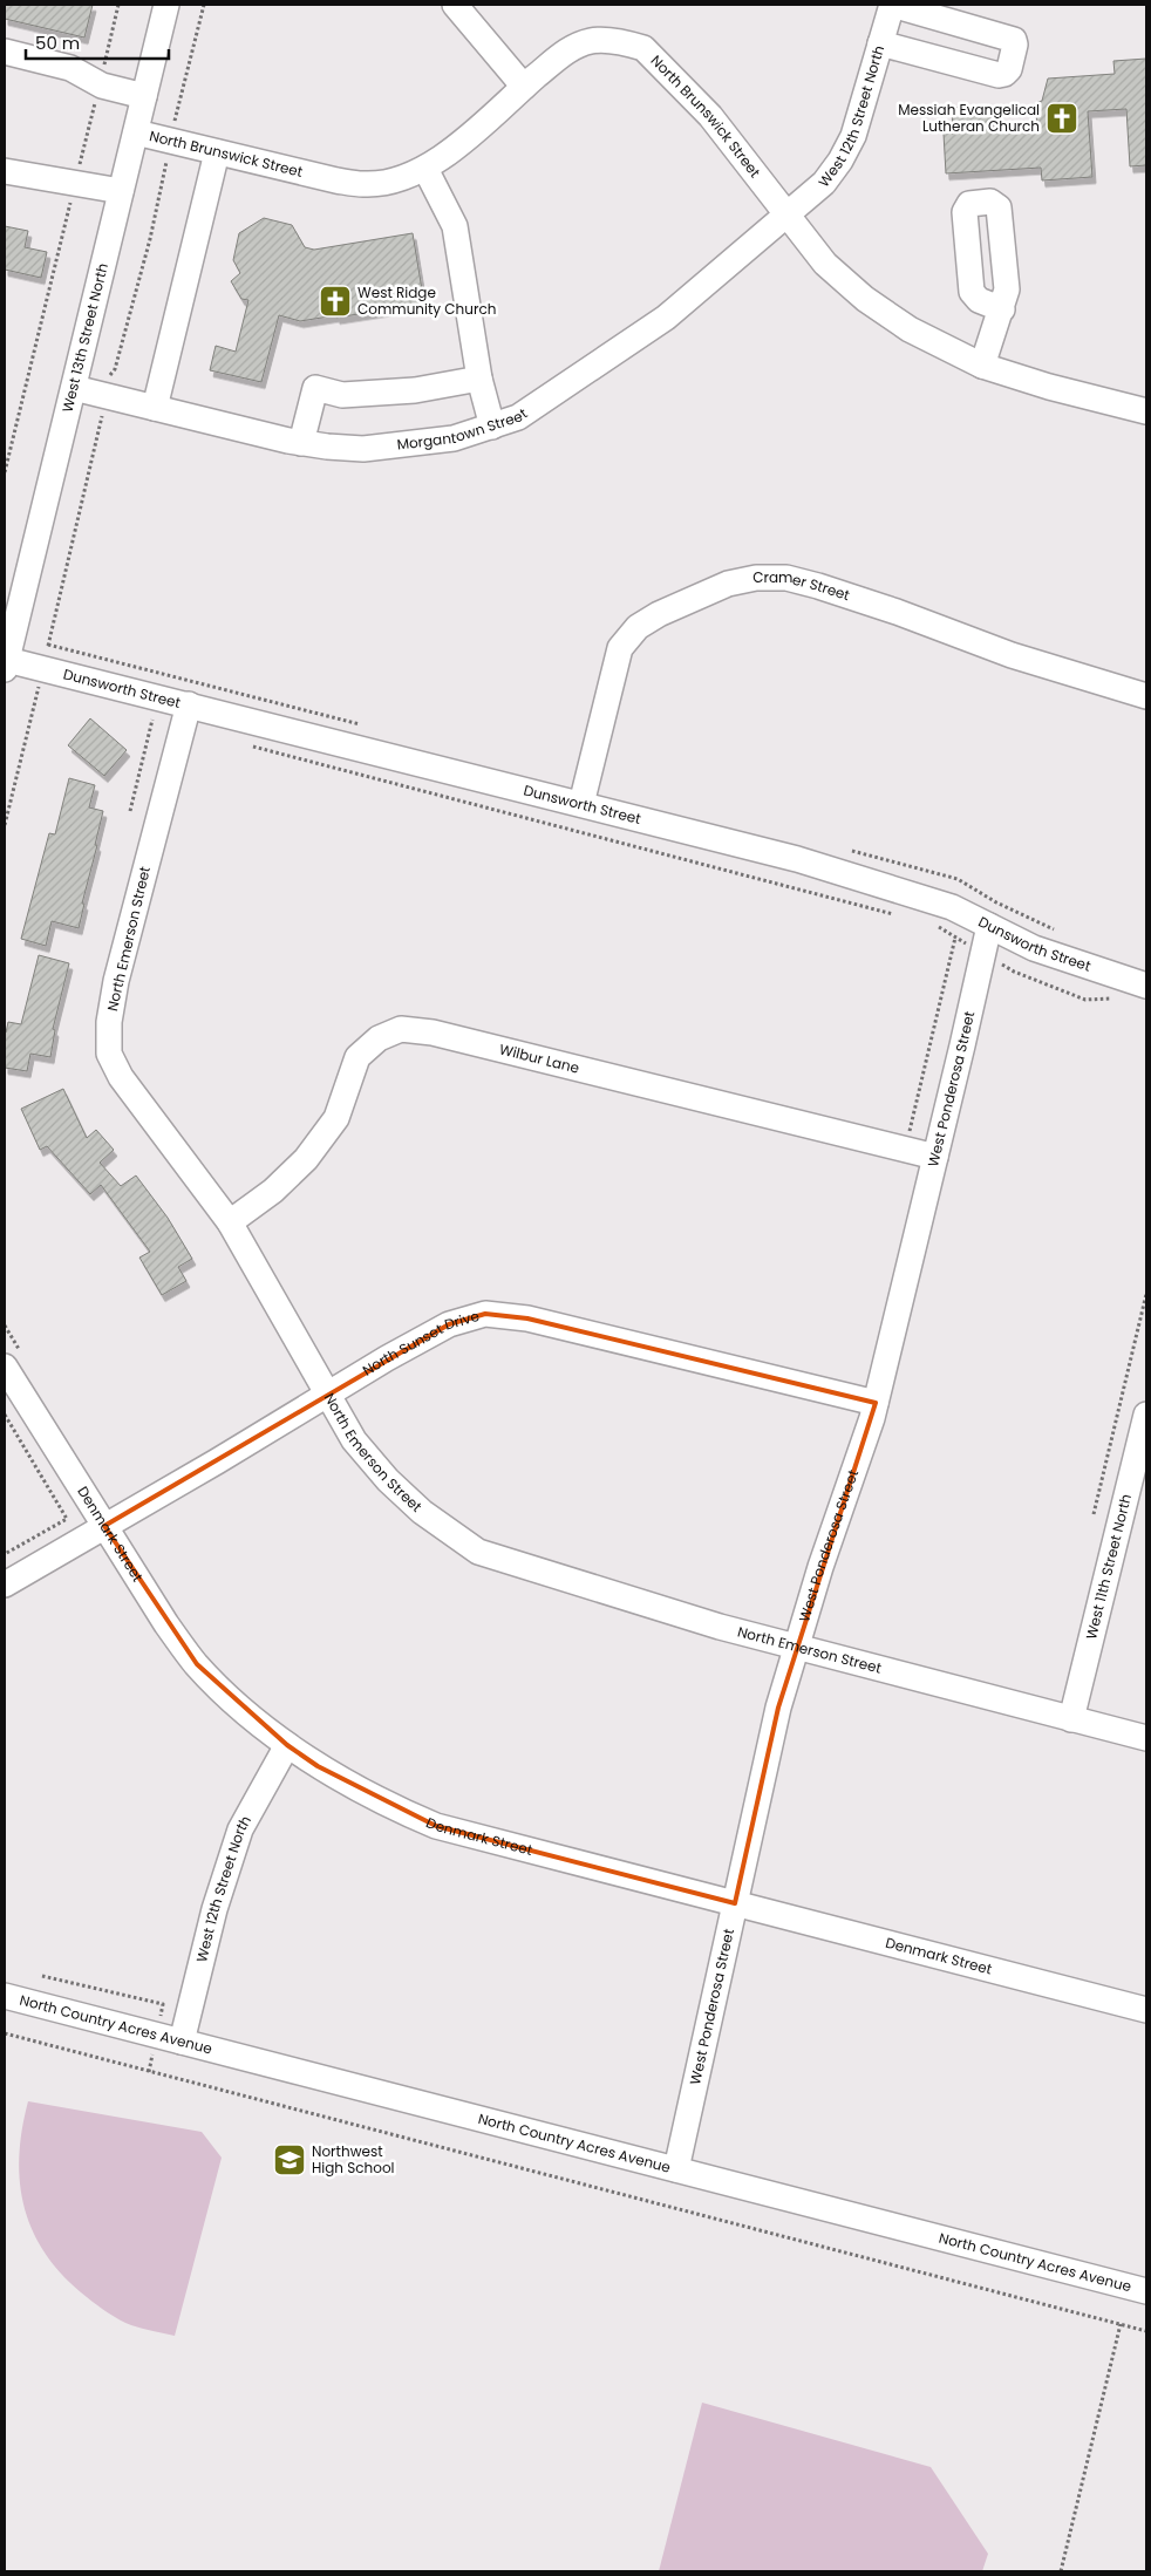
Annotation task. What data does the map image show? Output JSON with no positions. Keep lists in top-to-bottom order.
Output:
{
  "streets": {
    "street": [
      "West 12th Street North",
      "North Brunswick Street",
      "West 13th Street North",
      "Morgantown Street",
      "Cramer Street",
      "Dunsworth Street",
      "North Emerson Street",
      "Wilbur Lane",
      "West Ponderosa Street",
      "North Sunset Drive",
      "Denmark Street",
      "West 11th Street North",
      "North Country Acres Avenue"
    ]
  },
  "crossings": [
    ["West 12th Street North", "North Brunswick Street"],
    ["West 12th Street North", "Morgantown Street"],
    ["West 12th Street North", "Denmark Street"],
    ["West 12th Street North", "North Country Acres Avenue"],
    ["North Brunswick Street", "West 13th Street North"],
    ["North Brunswick Street", "Morgantown Street"],
    ["West 13th Street North", "Morgantown Street"],
    ["West 13th Street North", "Dunsworth Street"],
    ["Cramer Street", "Dunsworth Street"],
    ["Dunsworth Street", "North Emerson Street"],
    ["Dunsworth Street", "West Ponderosa Street"],
    ["North Emerson Street", "Wilbur Lane"],
    ["North Emerson Street", "West Ponderosa Street"],
    ["North Emerson Street", "North Sunset Drive"],
    ["North Emerson Street", "West 11th Street North"],
    ["Wilbur Lane", "West Ponderosa Street"],
    ["West Ponderosa Street", "North Sunset Drive"],
    ["West Ponderosa Street", "Denmark Street"],
    ["West Ponderosa Street", "North Country Acres Avenue"],
    ["North Sunset Drive", "Denmark Street"]
  ],
  "places": {
    "church": ["Messiah Evangelical Lutheran Church", "West Ridge Community Church"],
    "school or university": ["Northwest High School"]
  },
  "scale_bar": "50 m"
}
